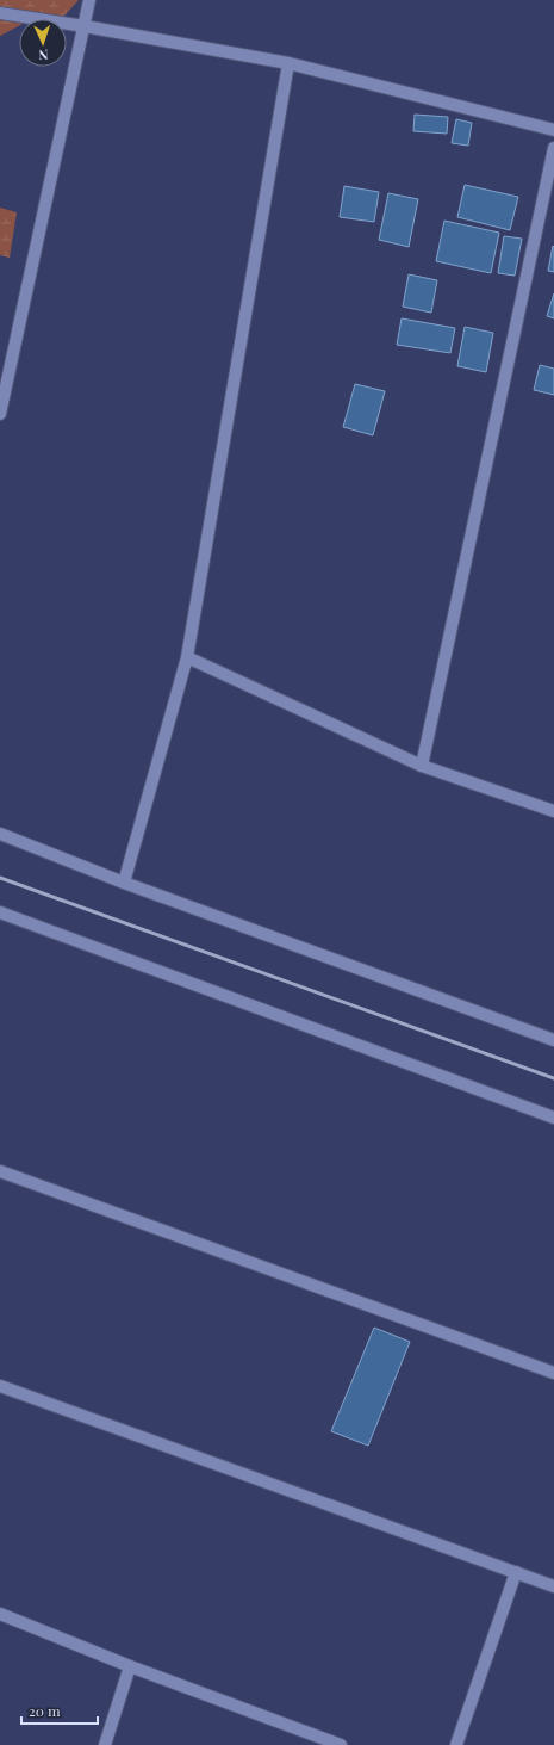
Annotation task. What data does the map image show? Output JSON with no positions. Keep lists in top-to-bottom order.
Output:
{
  "scale_bar": "20 m",
  "north": "bottom"
}
